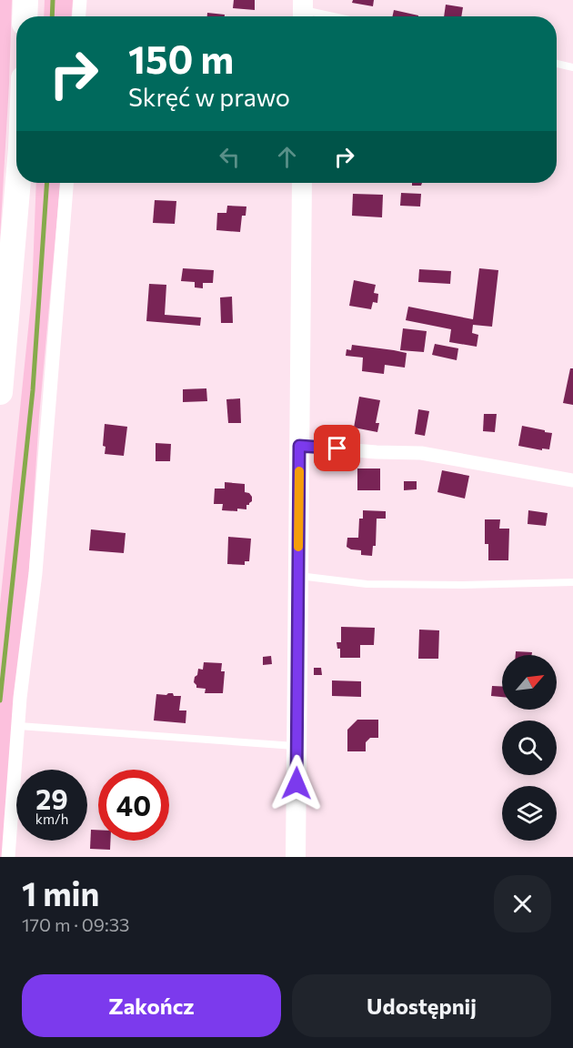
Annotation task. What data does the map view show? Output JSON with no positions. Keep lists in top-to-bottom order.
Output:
{
  "north": "top right",
  "page": {
    "turn": ["150 m", "Skręć w prawo"],
    "speed": "29 km/h",
    "limit": "40",
    "heading": ["1 min", "170 m · 09:33"],
    "buttons": ["Zakończ", "Udostępnij"]
  }
}
